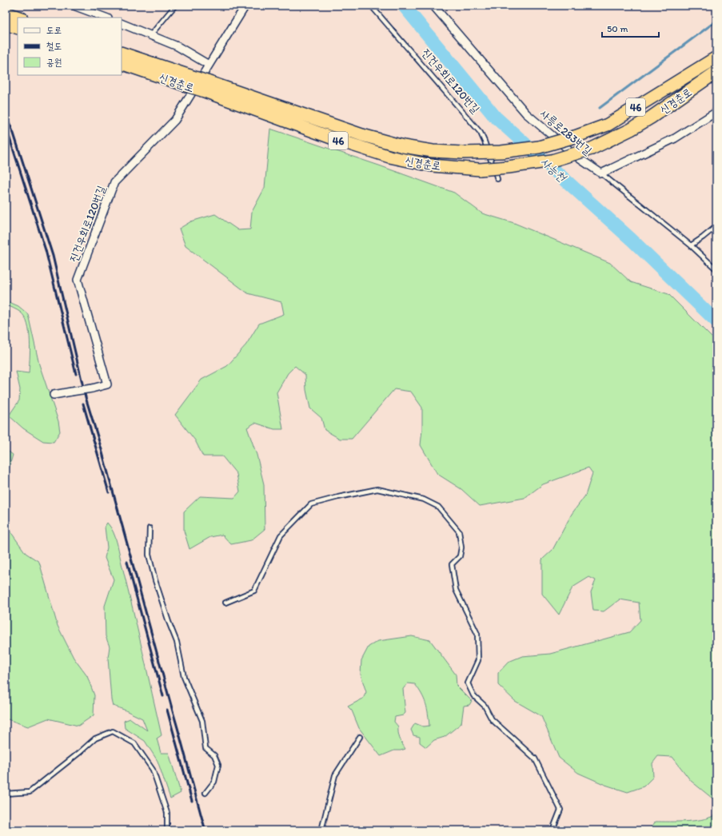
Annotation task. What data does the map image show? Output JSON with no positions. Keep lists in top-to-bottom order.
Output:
{
  "streets": {
    "highway": ["신경춘로", "46"],
    "street": ["진건우회로120번길", "사릉로283번길"]
  },
  "water": ["사능천"],
  "legend": ["도로", "철도", "공원"],
  "scale_bar": "50 m"
}
